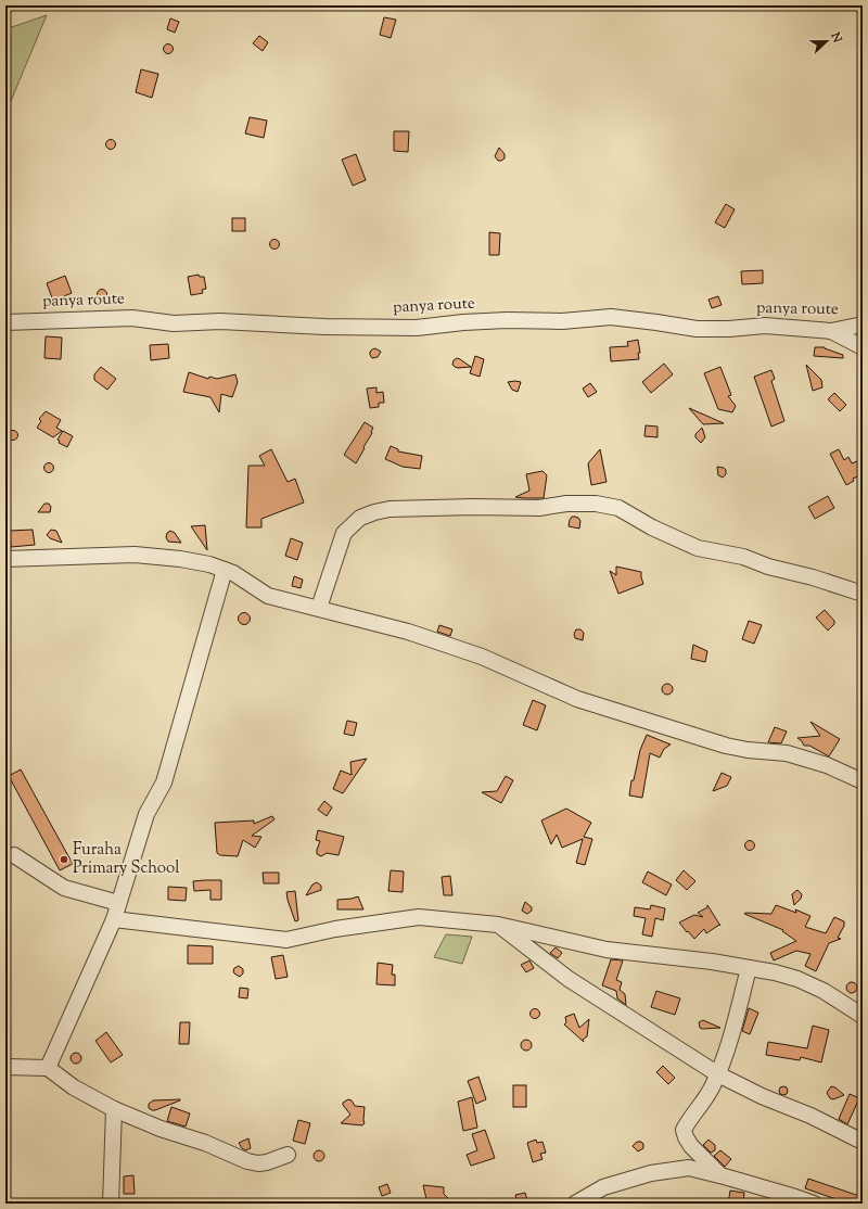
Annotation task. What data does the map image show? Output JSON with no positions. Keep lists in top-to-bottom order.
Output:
{
  "streets": {
    "street": ["panya route"]
  },
  "places": ["Furaha Primary School"],
  "north": "right"
}
